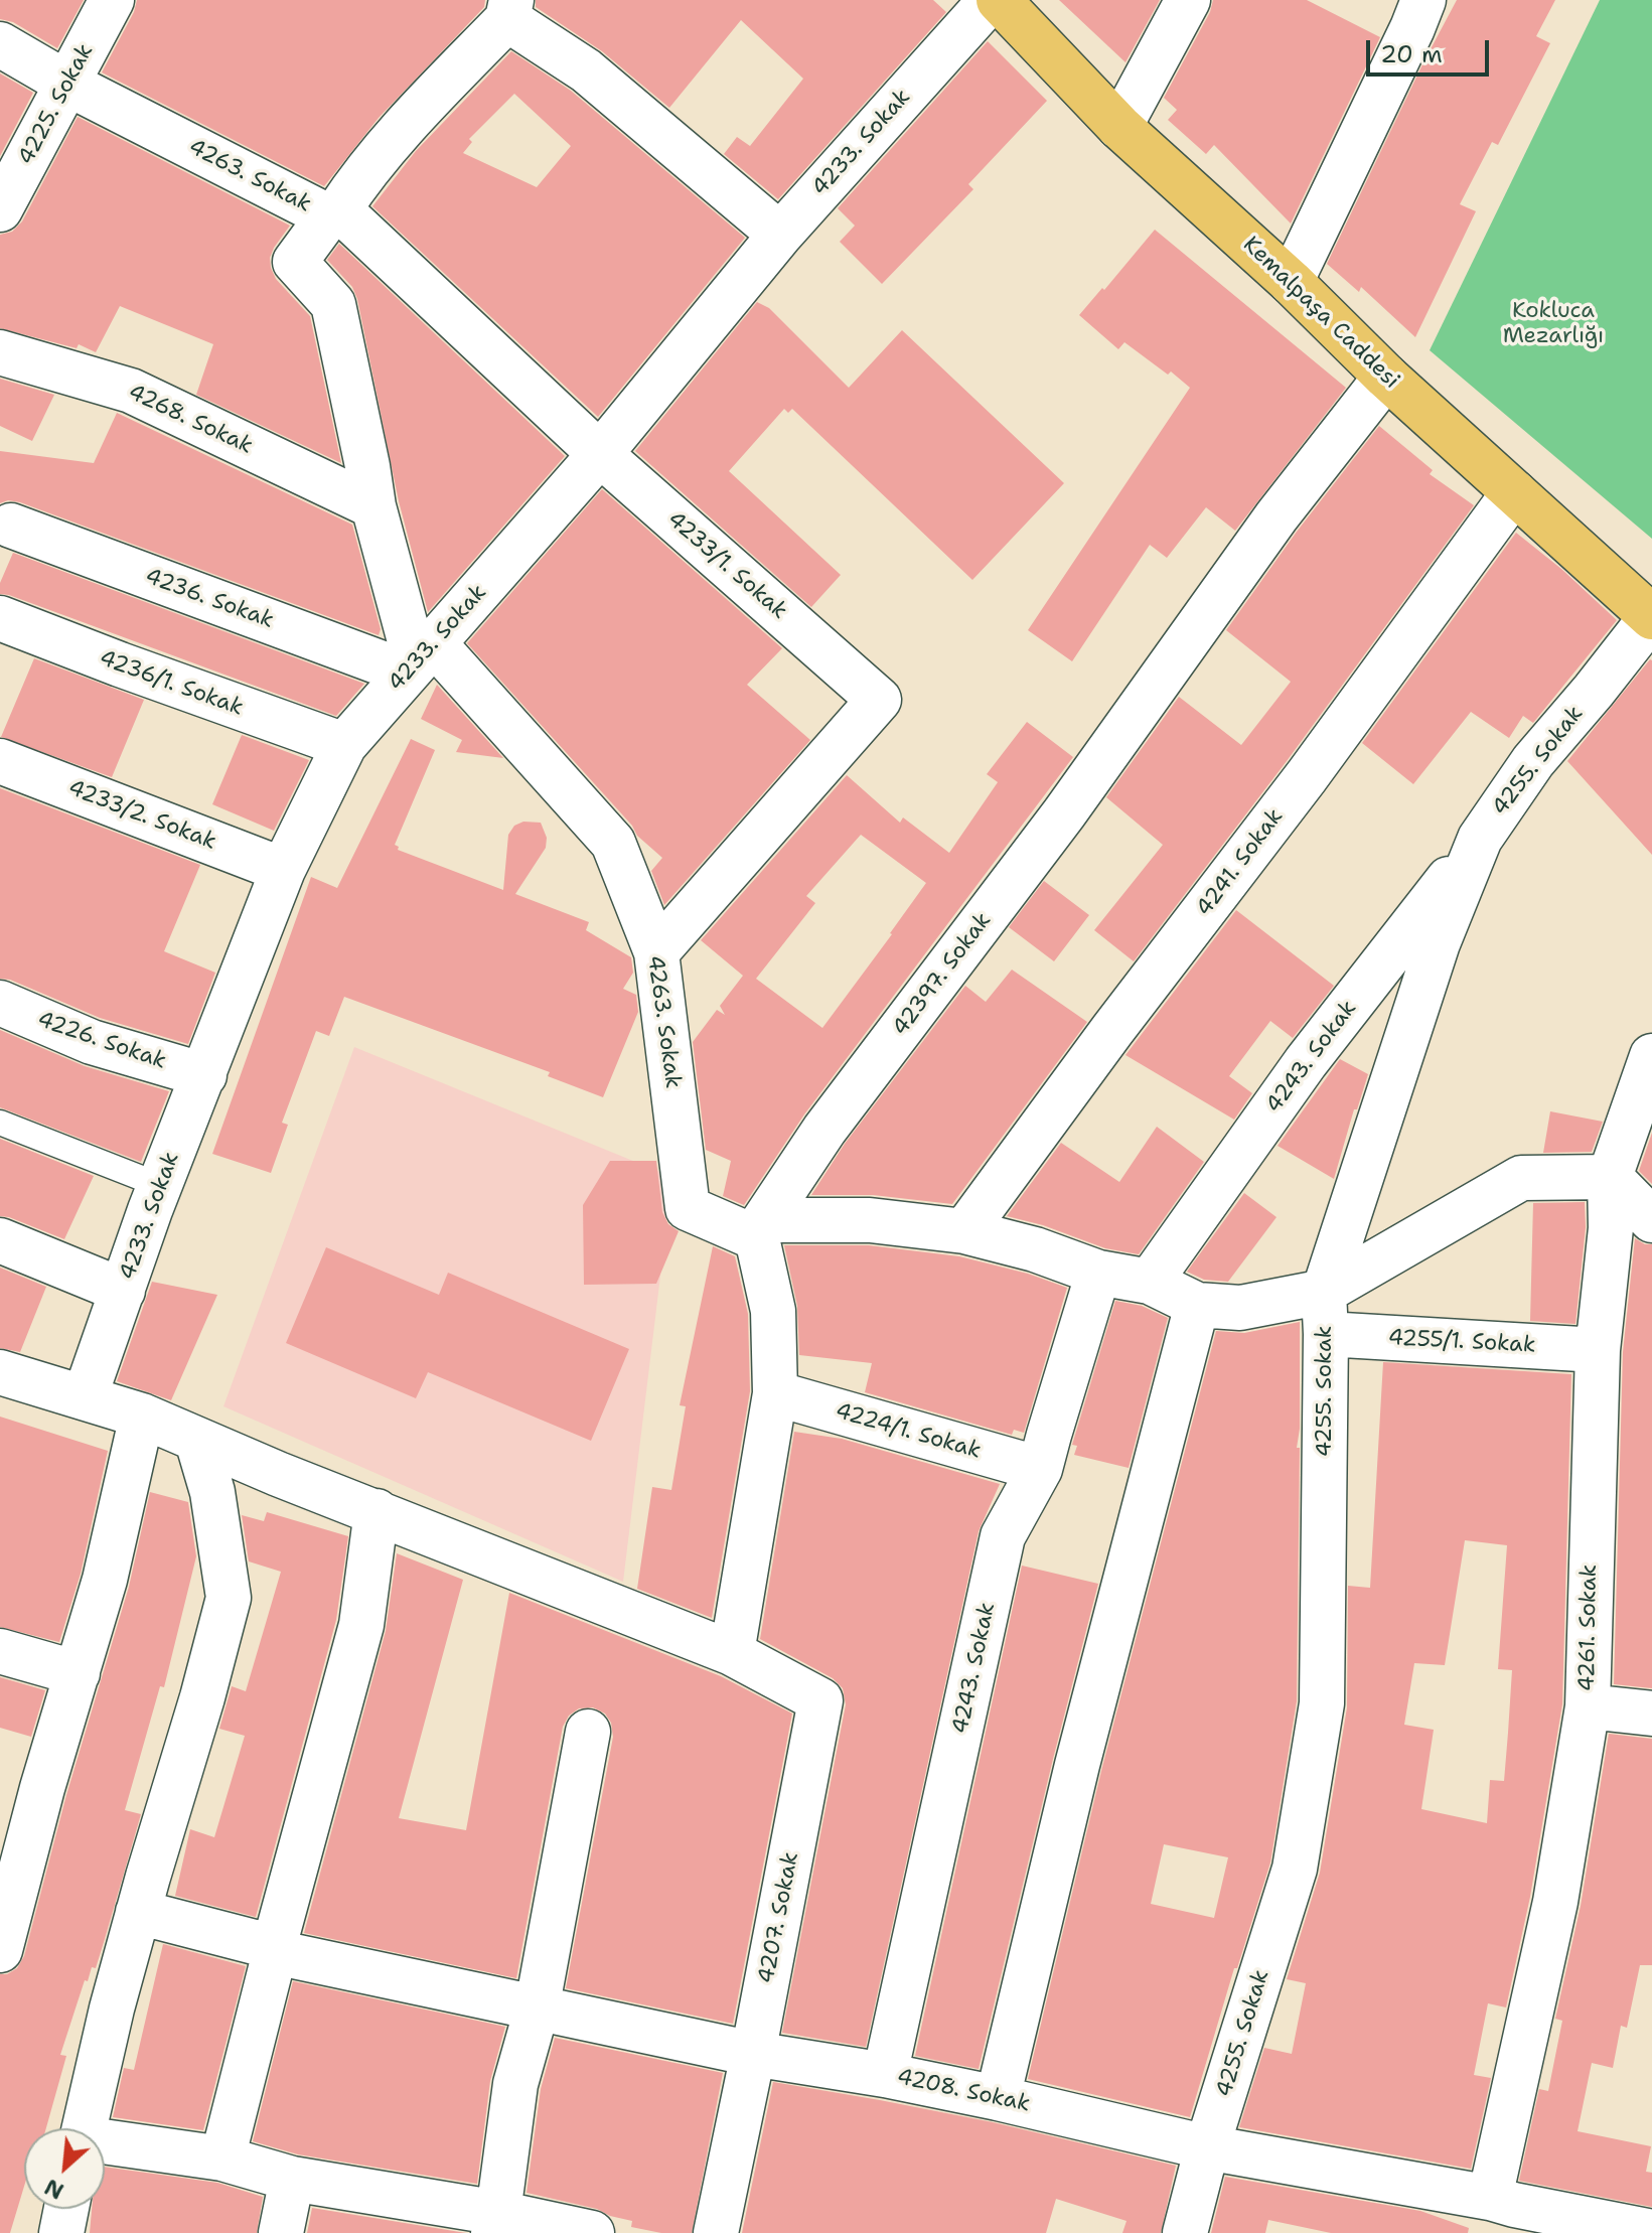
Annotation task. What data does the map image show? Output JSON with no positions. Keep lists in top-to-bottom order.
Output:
{
  "streets": {
    "main road": ["Kemalpaşa Caddesi"],
    "street": [
      "4225. Sokak",
      "4233. Sokak",
      "4263. Sokak",
      "4268. Sokak",
      "4233/1. Sokak",
      "4236. Sokak",
      "4236/1. Sokak",
      "4255. Sokak",
      "4233/2. Sokak",
      "4241. Sokak",
      "42397. Sokak",
      "4226. Sokak",
      "4243. Sokak",
      "4255/1. Sokak",
      "4224/1. Sokak",
      "4261. Sokak",
      "4207. Sokak",
      "4208. Sokak"
    ]
  },
  "crossings": [
    ["4225. Sokak", "4263. Sokak"],
    ["4233. Sokak", "4263. Sokak"],
    ["4233. Sokak", "4233/1. Sokak"],
    ["4233. Sokak", "4236. Sokak"],
    ["4233. Sokak", "4236/1. Sokak"],
    ["4233. Sokak", "4233/2. Sokak"],
    ["4233. Sokak", "4226. Sokak"],
    ["4263. Sokak", "4268. Sokak"],
    ["4263. Sokak", "4233/1. Sokak"],
    ["4263. Sokak", "4236. Sokak"],
    ["4263. Sokak", "42397. Sokak"],
    ["Kemalpaşa Caddesi", "4255. Sokak"],
    ["Kemalpaşa Caddesi", "4241. Sokak"],
    ["Kemalpaşa Caddesi", "42397. Sokak"],
    ["4255. Sokak", "4243. Sokak"],
    ["4255. Sokak", "4255/1. Sokak"],
    ["4255. Sokak", "4208. Sokak"],
    ["4243. Sokak", "4224/1. Sokak"],
    ["4243. Sokak", "4208. Sokak"],
    ["4255/1. Sokak", "4261. Sokak"],
    ["4261. Sokak", "4208. Sokak"],
    ["4207. Sokak", "4208. Sokak"]
  ],
  "parks": ["Kokluca Mezarlığı"],
  "scale_bar": "20 m",
  "north": "bottom left"
}
